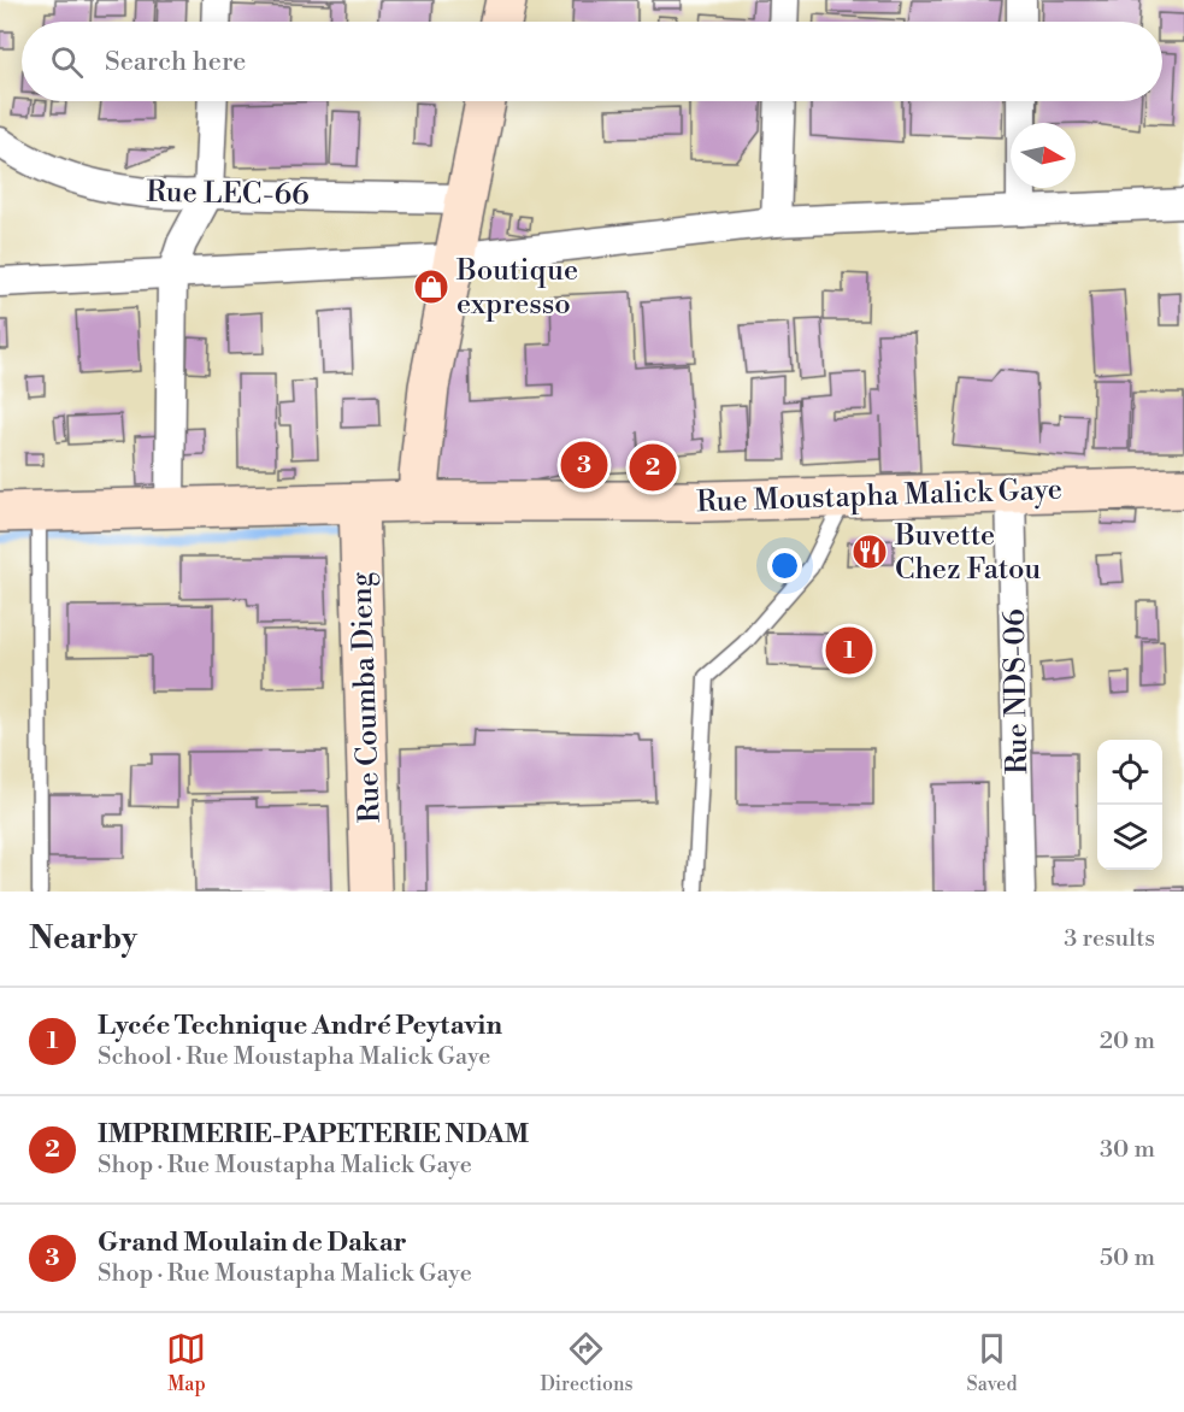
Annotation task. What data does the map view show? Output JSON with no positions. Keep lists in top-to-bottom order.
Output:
{
  "streets": {
    "street": [
      "Rue LEC-66",
      "Rue Moustapha Malick Gaye",
      "Rue NDS-06",
      "Rue Coumba Dieng"
    ]
  },
  "crossings": [
    ["Rue Moustapha Malick Gaye", "Rue NDS-06"],
    ["Rue Moustapha Malick Gaye", "Rue Coumba Dieng"]
  ],
  "places": {
    "shop": ["Boutique expresso"],
    "restaurant": ["Buvette Chez Fatou"]
  },
  "north": "right",
  "page": {
    "search": "Search here",
    "pins": ["3", "2", "1"],
    "heading": ["Nearby", "3 results"],
    "list": [
      {
        "mark": "1",
        "name": "Lycée Technique André Peytavin",
        "note": "School · Rue Moustapha Malick Gaye",
        "value": "20 m"
      },
      {
        "mark": "2",
        "name": "IMPRIMERIE-PAPETERIE NDAM",
        "note": "Shop · Rue Moustapha Malick Gaye",
        "value": "30 m"
      },
      {
        "mark": "3",
        "name": "Grand Moulain de Dakar",
        "note": "Shop · Rue Moustapha Malick Gaye",
        "value": "50 m"
      }
    ],
    "nav": ["Map", "Directions", "Saved"]
  }
}
